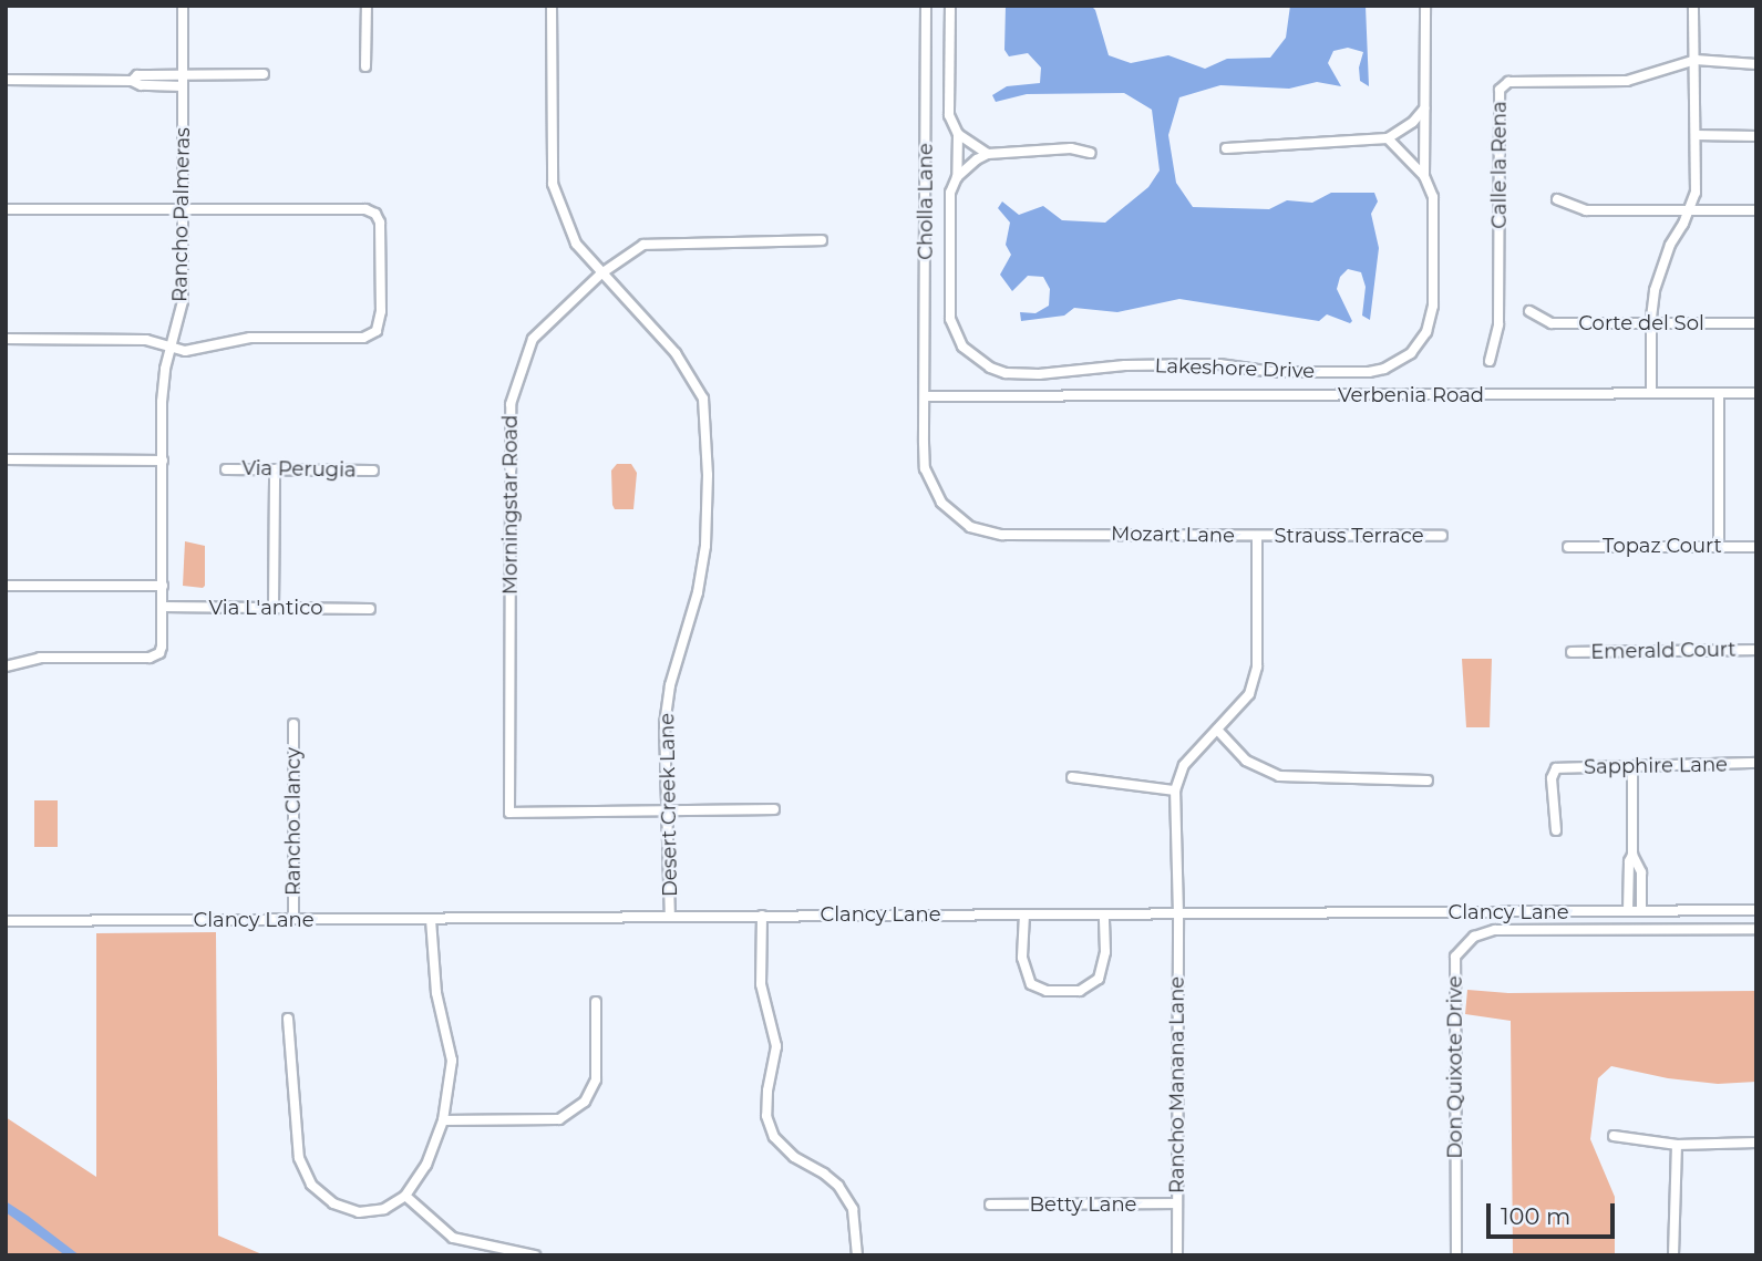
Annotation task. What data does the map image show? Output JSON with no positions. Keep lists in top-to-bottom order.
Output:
{
  "streets": {
    "street": [
      "Calle la Rena",
      "Cholla Lane",
      "Rancho Palmeras",
      "Corte del Sol",
      "Lakeshore Drive",
      "Verbenia Road",
      "Via Perugia",
      "Morningstar Road",
      "Mozart Lane",
      "Strauss Terrace",
      "Topaz Court",
      "Via L'antico",
      "Emerald Court",
      "Sapphire Lane",
      "Desert Creek Lane",
      "Rancho Clancy",
      "Clancy Lane",
      "Don Quixote Drive",
      "Rancho Manana Lane",
      "Betty Lane"
    ]
  },
  "crossings": [
    ["Cholla Lane", "Verbenia Road"],
    ["Cholla Lane", "Mozart Lane"],
    ["Rancho Palmeras", "Via L'antico"],
    ["Verbenia Road", "Mozart Lane"],
    ["Morningstar Road", "Desert Creek Lane"],
    ["Mozart Lane", "Strauss Terrace"],
    ["Mozart Lane", "Clancy Lane"],
    ["Mozart Lane", "Rancho Manana Lane"],
    ["Desert Creek Lane", "Clancy Lane"],
    ["Rancho Clancy", "Clancy Lane"],
    ["Clancy Lane", "Rancho Manana Lane"],
    ["Rancho Manana Lane", "Betty Lane"]
  ],
  "scale_bar": "100 m"
}
